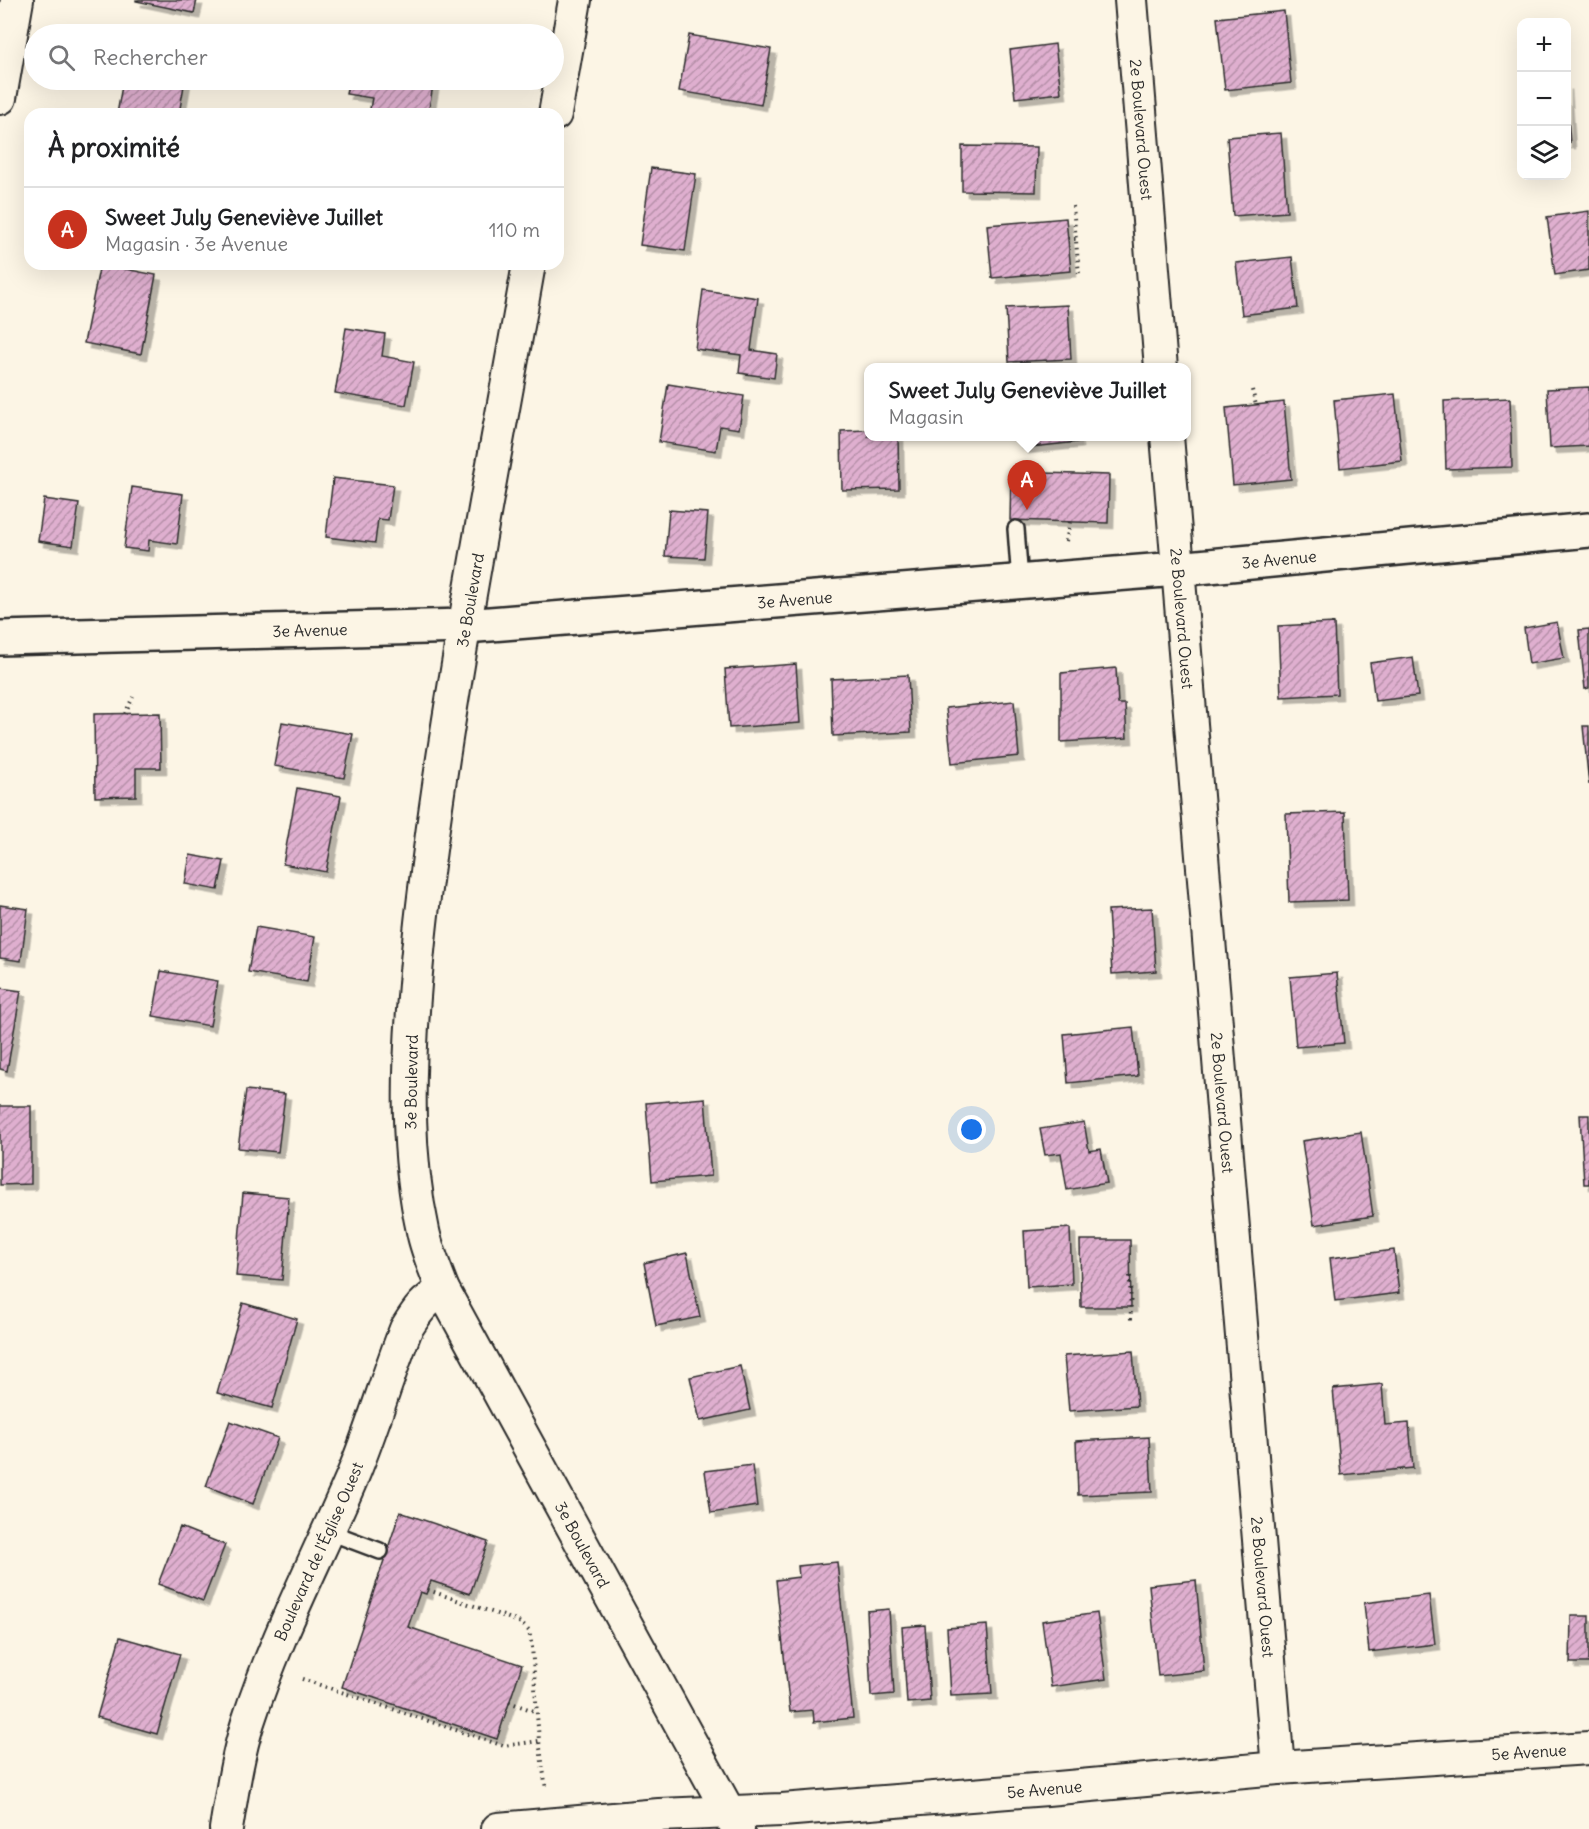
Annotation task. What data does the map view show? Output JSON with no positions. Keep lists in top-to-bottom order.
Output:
{
  "streets": {
    "street": [
      "2e Boulevard Ouest",
      "3e Avenue",
      "3e Boulevard",
      "Boulevard de l'Église Ouest",
      "5e Avenue"
    ]
  },
  "crossings": [
    ["2e Boulevard Ouest", "3e Avenue"],
    ["2e Boulevard Ouest", "5e Avenue"],
    ["3e Avenue", "3e Boulevard"],
    ["3e Boulevard", "Boulevard de l'Église Ouest"],
    ["3e Boulevard", "5e Avenue"]
  ],
  "page": {
    "map_buttons": ["+", "−"],
    "search": "Rechercher",
    "heading": "À proximité",
    "list": [
      {
        "mark": "A",
        "name": "Sweet July Geneviève Juillet",
        "note": "Magasin · 3e Avenue",
        "value": "110 m"
      }
    ],
    "popup": ["Sweet July Geneviève Juillet", "Magasin"],
    "pins": "A"
  }
}
